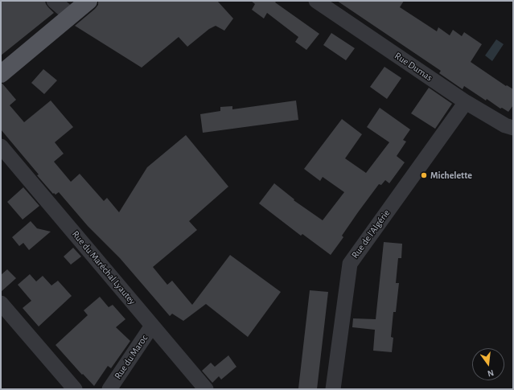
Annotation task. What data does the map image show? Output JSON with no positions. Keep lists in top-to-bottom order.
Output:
{
  "streets": {
    "street": [
      "Rue Dumas",
      "Rue de l'Algérie",
      "Rue du Maréchal Lyautey",
      "Rue du Maroc"
    ]
  },
  "crossings": [
    ["Rue Dumas", "Rue de l'Algérie"],
    ["Rue du Maréchal Lyautey", "Rue du Maroc"]
  ],
  "places": ["Michelette"],
  "north": "bottom"
}
